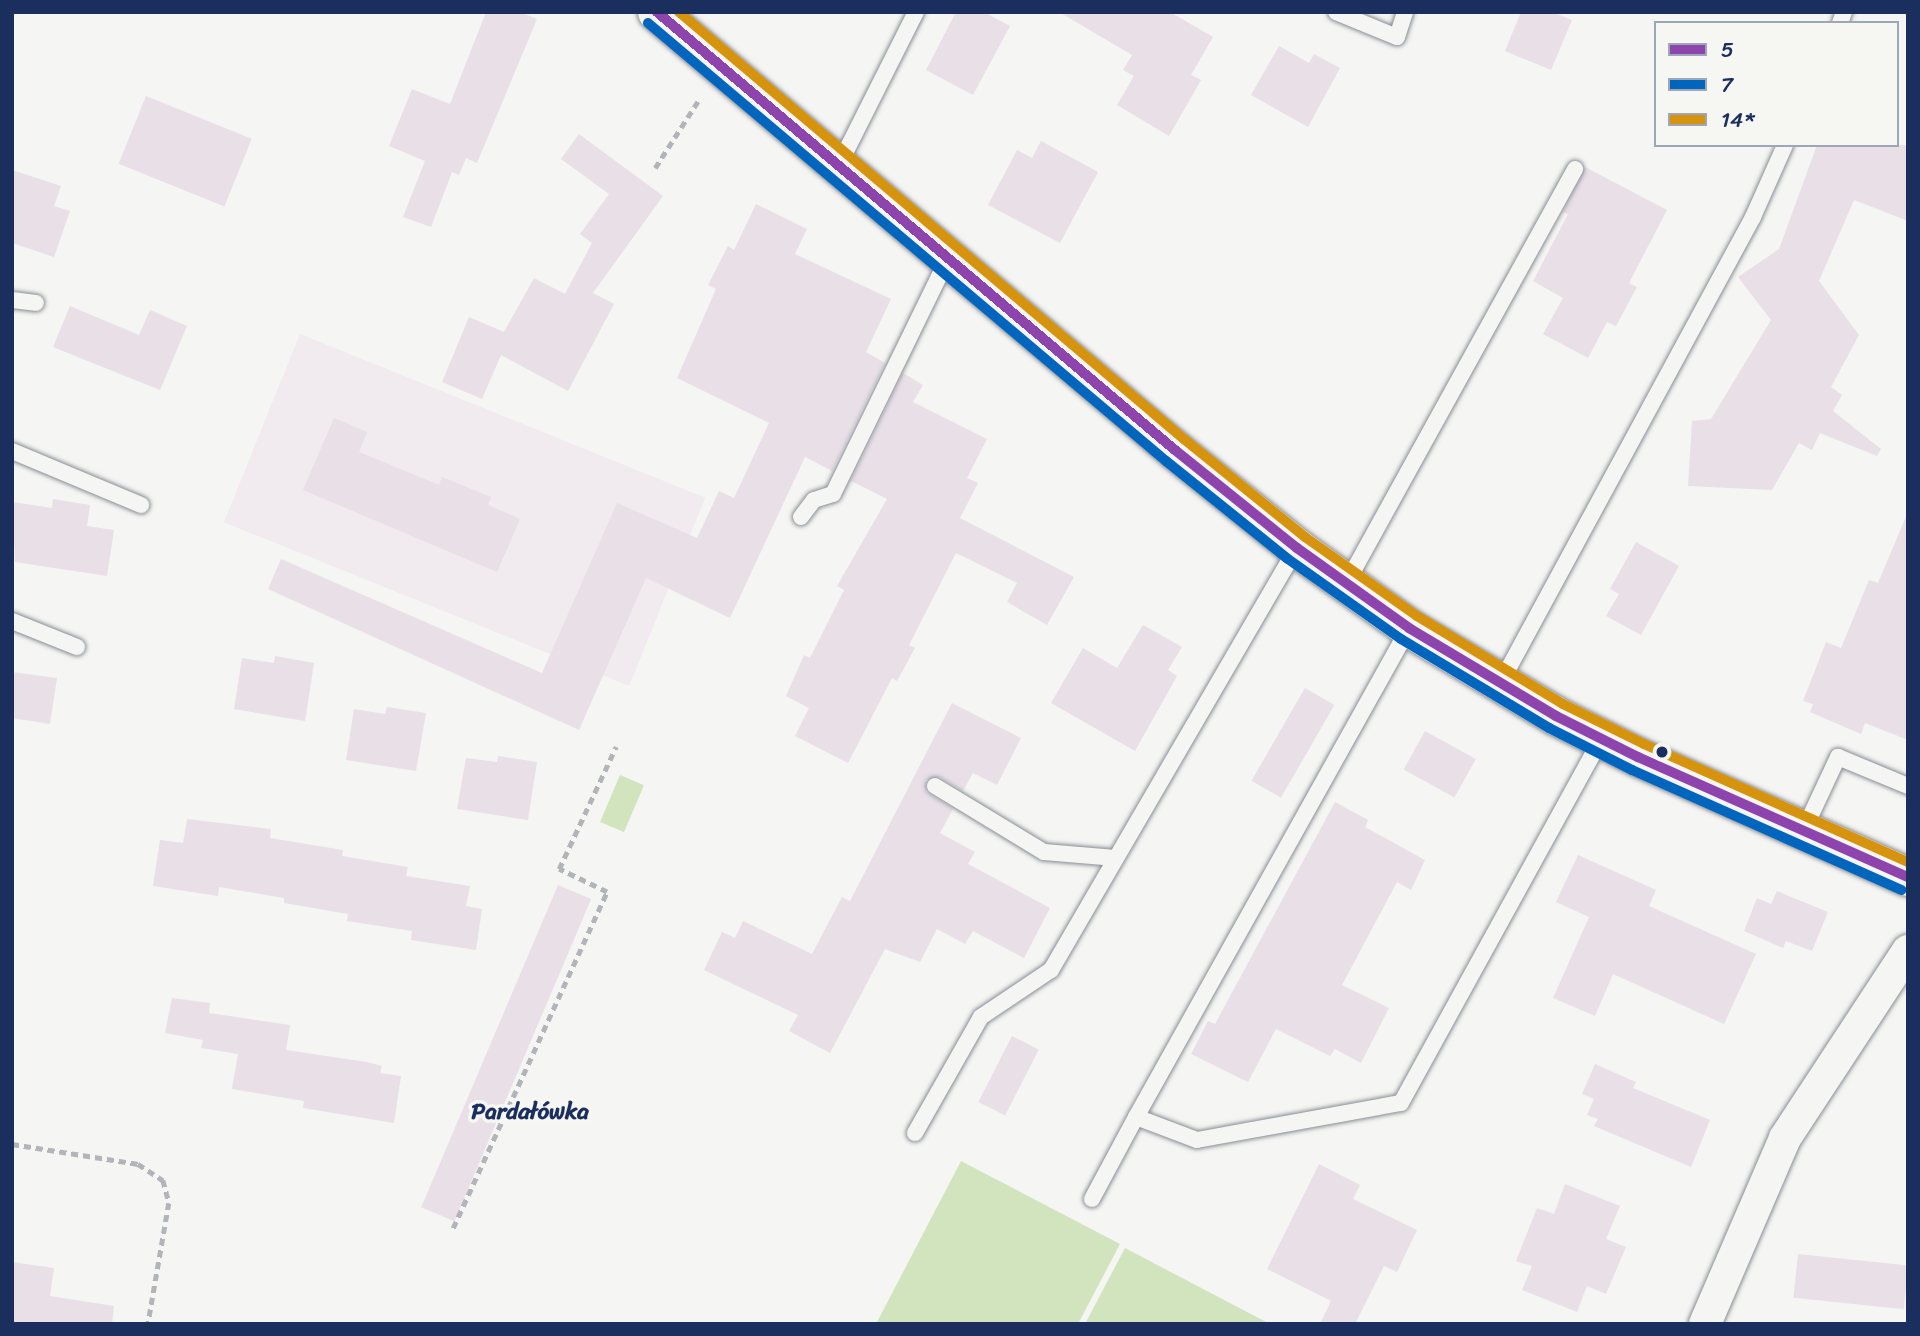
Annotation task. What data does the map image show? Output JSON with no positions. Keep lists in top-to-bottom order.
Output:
{
  "districts": ["Pardałówka"],
  "lines": ["transit line 5", "transit line 14*", "transit line 7"],
  "legend": ["5", "7", "14*"]
}
